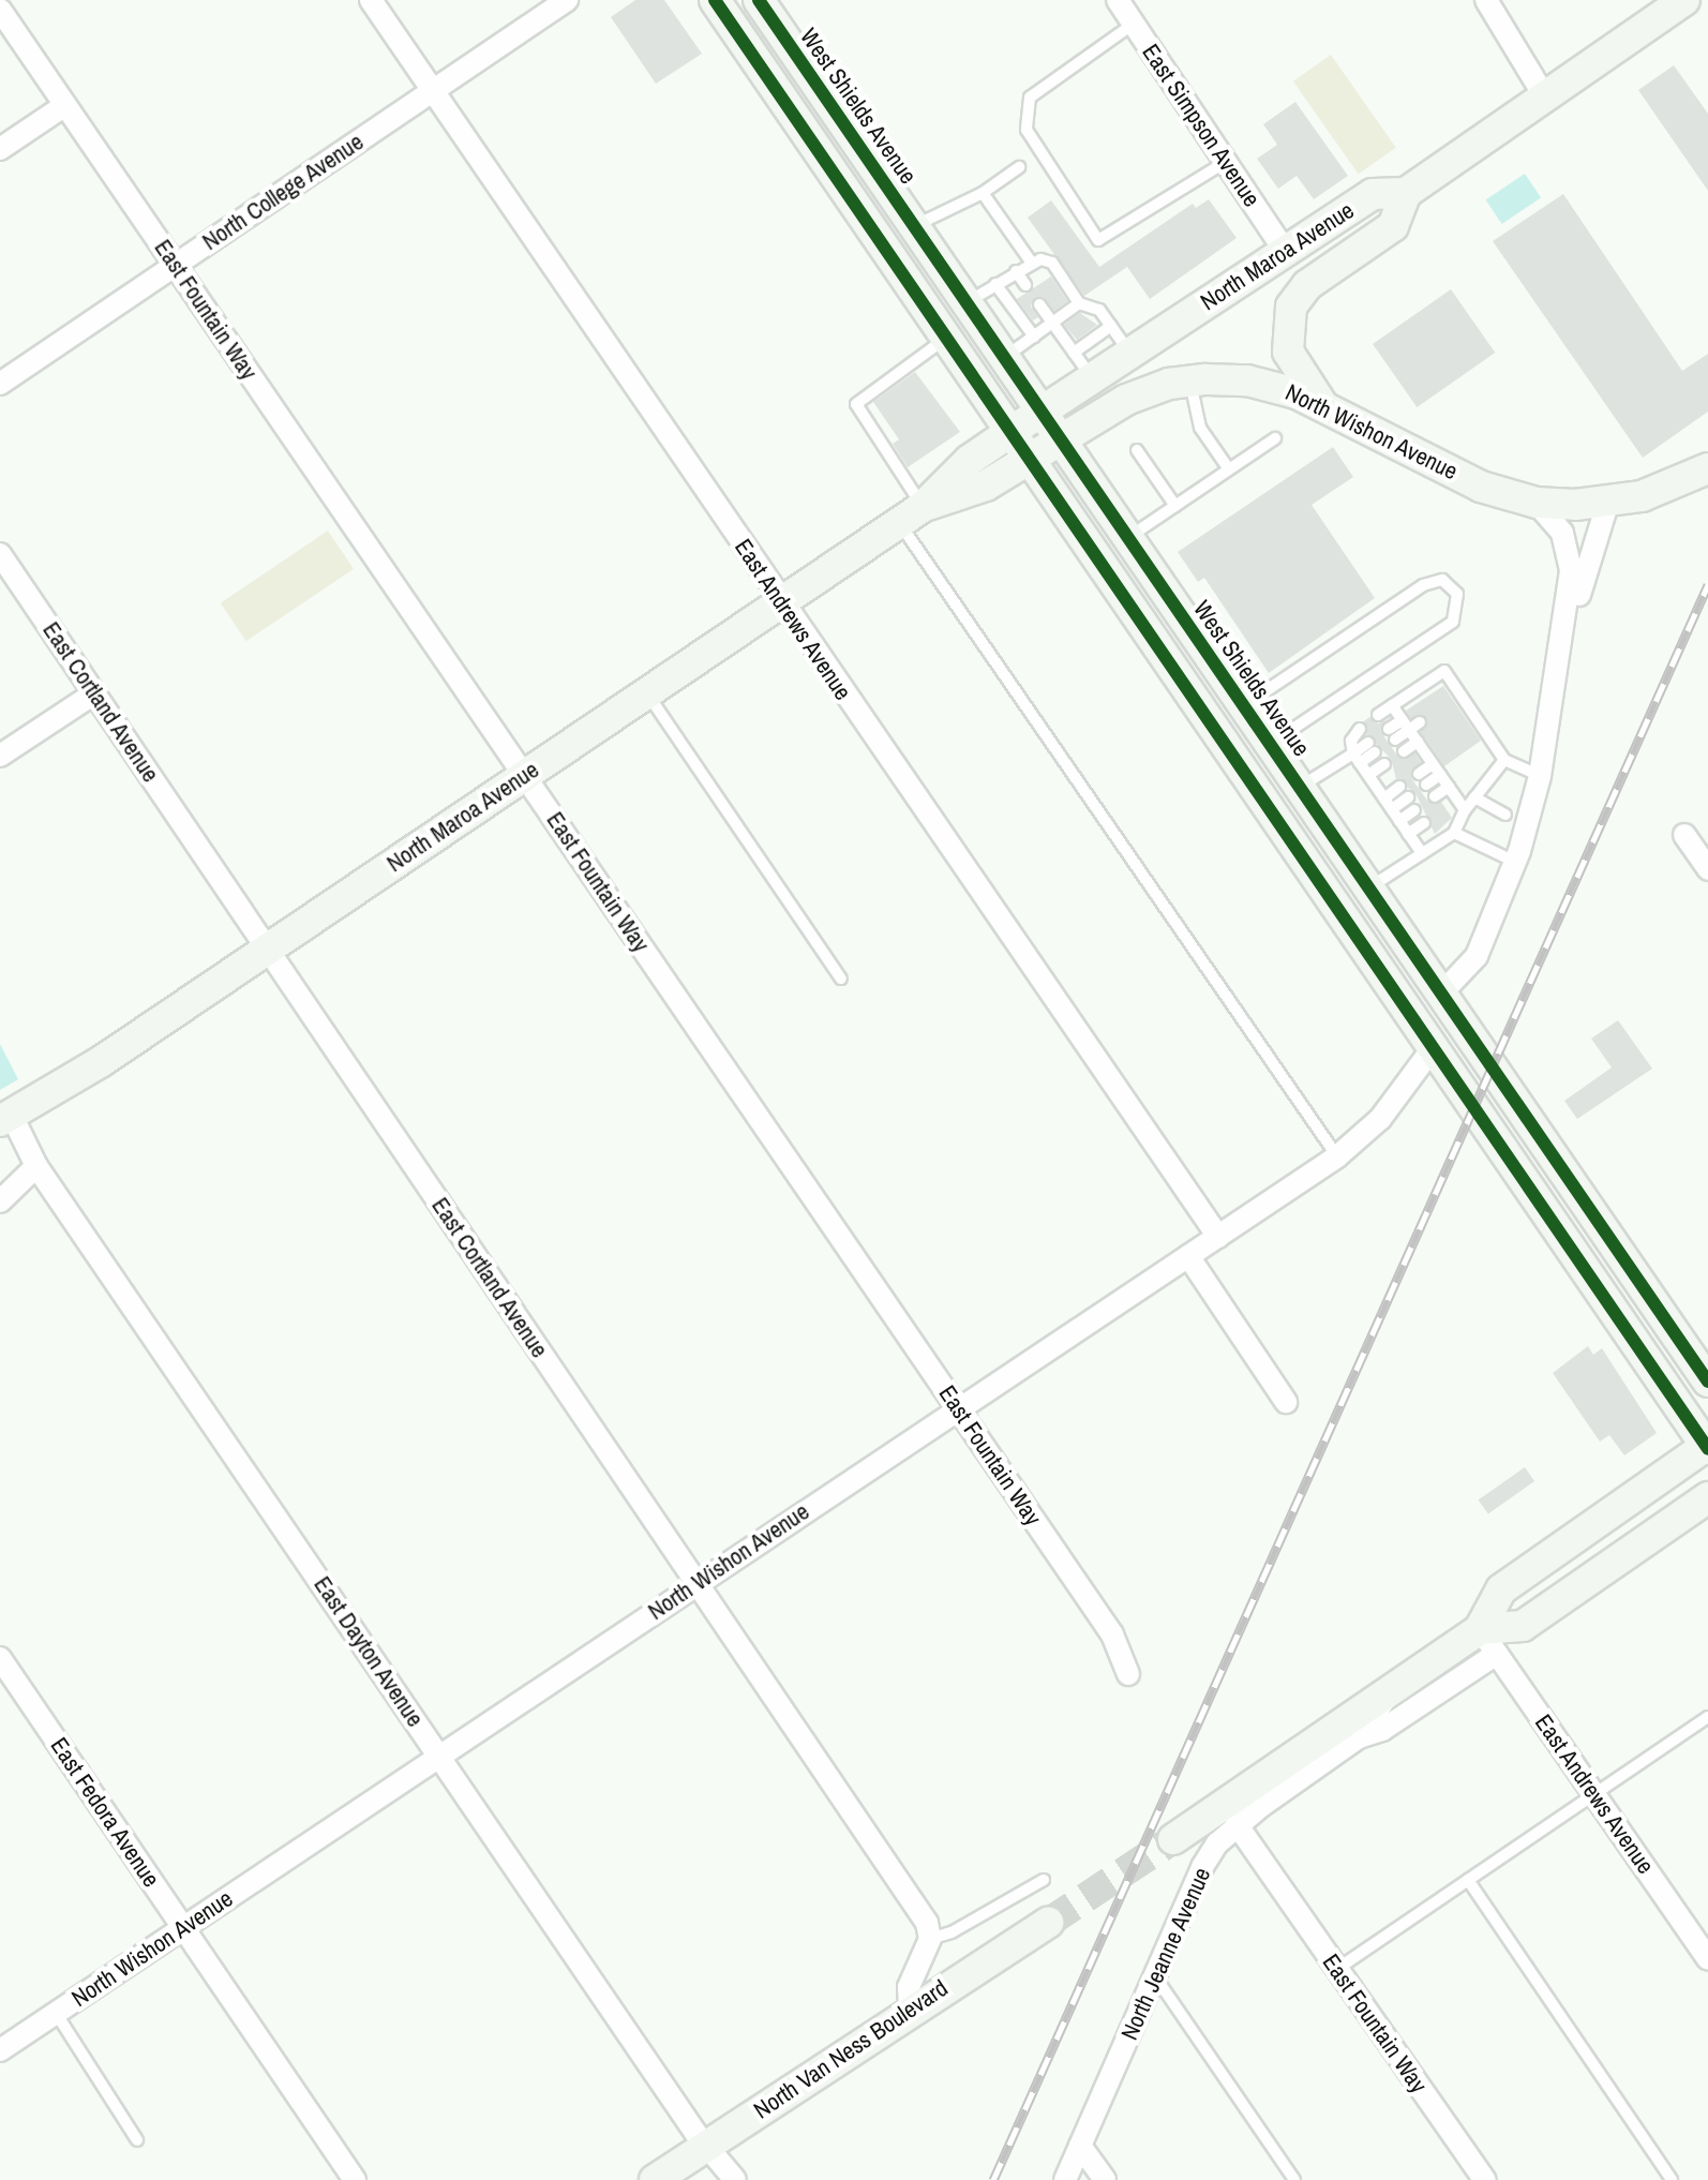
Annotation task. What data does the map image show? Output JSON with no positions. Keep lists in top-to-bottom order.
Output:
{
  "streets": {
    "main road": [
      "West Shields Avenue",
      "North Maroa Avenue",
      "North Wishon Avenue",
      "North Van Ness Boulevard"
    ],
    "street": [
      "East Simpson Avenue",
      "North College Avenue",
      "East Fountain Way",
      "East Andrews Avenue",
      "East Cortland Avenue",
      "East Dayton Avenue",
      "East Fedora Avenue",
      "North Jeanne Avenue"
    ]
  },
  "crossings": [
    ["West Shields Avenue", "North Maroa Avenue"],
    ["West Shields Avenue", "North Wishon Avenue"],
    ["East Simpson Avenue", "North Maroa Avenue"],
    ["North College Avenue", "East Fountain Way"],
    ["North College Avenue", "East Andrews Avenue"],
    ["North Maroa Avenue", "East Fountain Way"],
    ["North Maroa Avenue", "North Wishon Avenue"],
    ["North Maroa Avenue", "East Andrews Avenue"],
    ["North Maroa Avenue", "East Cortland Avenue"],
    ["North Maroa Avenue", "East Dayton Avenue"],
    ["East Fountain Way", "North Wishon Avenue"],
    ["East Fountain Way", "North Jeanne Avenue"],
    ["North Wishon Avenue", "East Andrews Avenue"],
    ["North Wishon Avenue", "East Cortland Avenue"],
    ["North Wishon Avenue", "East Dayton Avenue"],
    ["North Wishon Avenue", "East Fedora Avenue"],
    ["East Andrews Avenue", "North Jeanne Avenue"],
    ["East Dayton Avenue", "North Van Ness Boulevard"]
  ]
}
